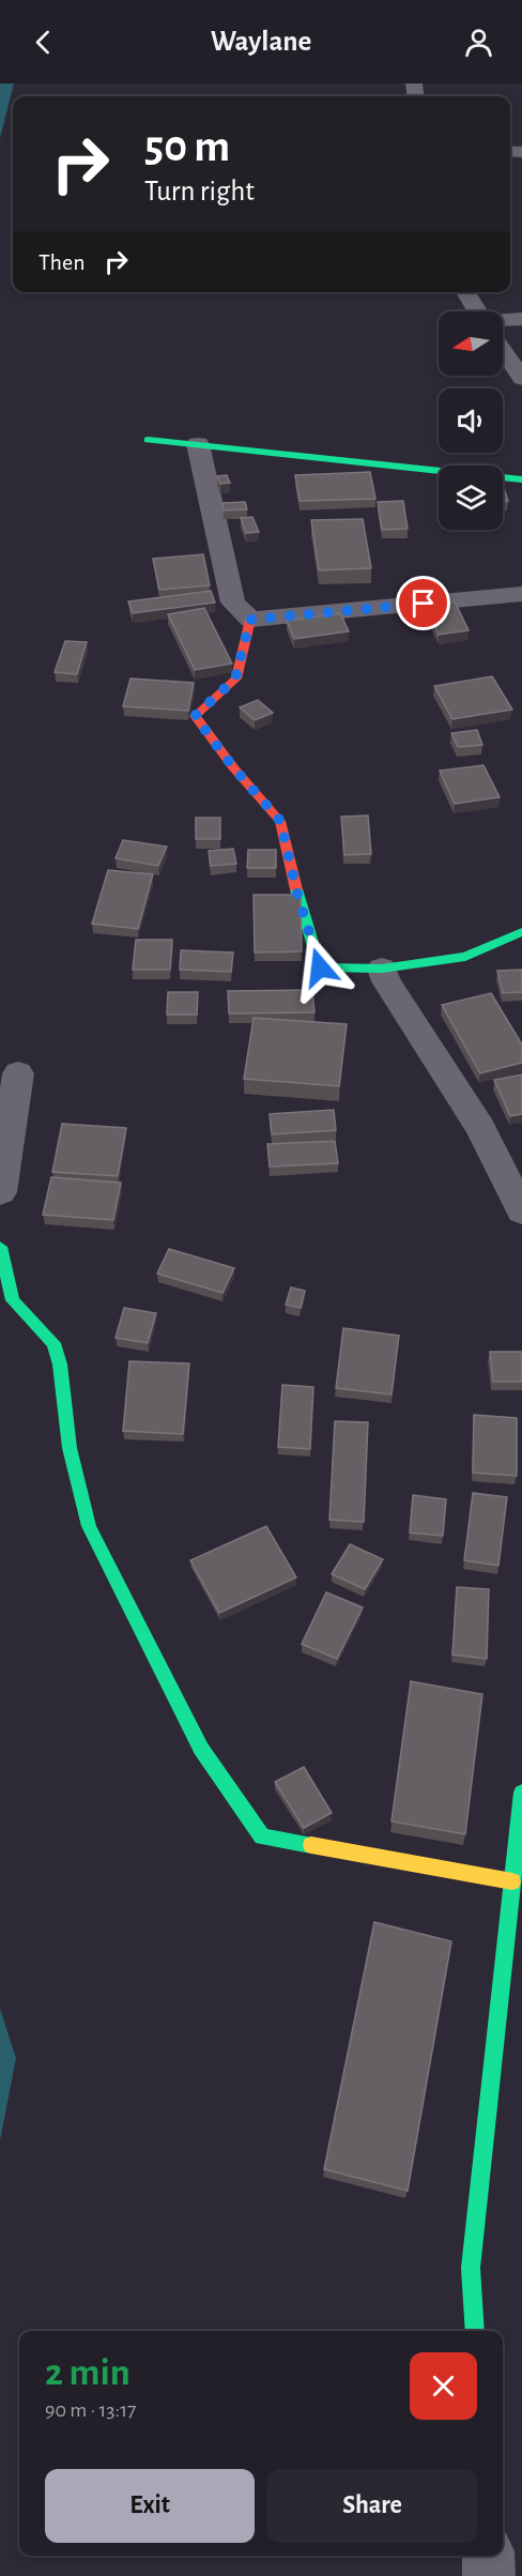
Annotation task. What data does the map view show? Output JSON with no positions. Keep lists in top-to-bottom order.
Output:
{
  "north": "left",
  "page": {
    "header": "Waylane",
    "turn": ["50 m", "Turn right"],
    "then": "Then",
    "heading": ["2 min", "90 m · 13:17"],
    "buttons": ["Exit", "Share"]
  }
}
